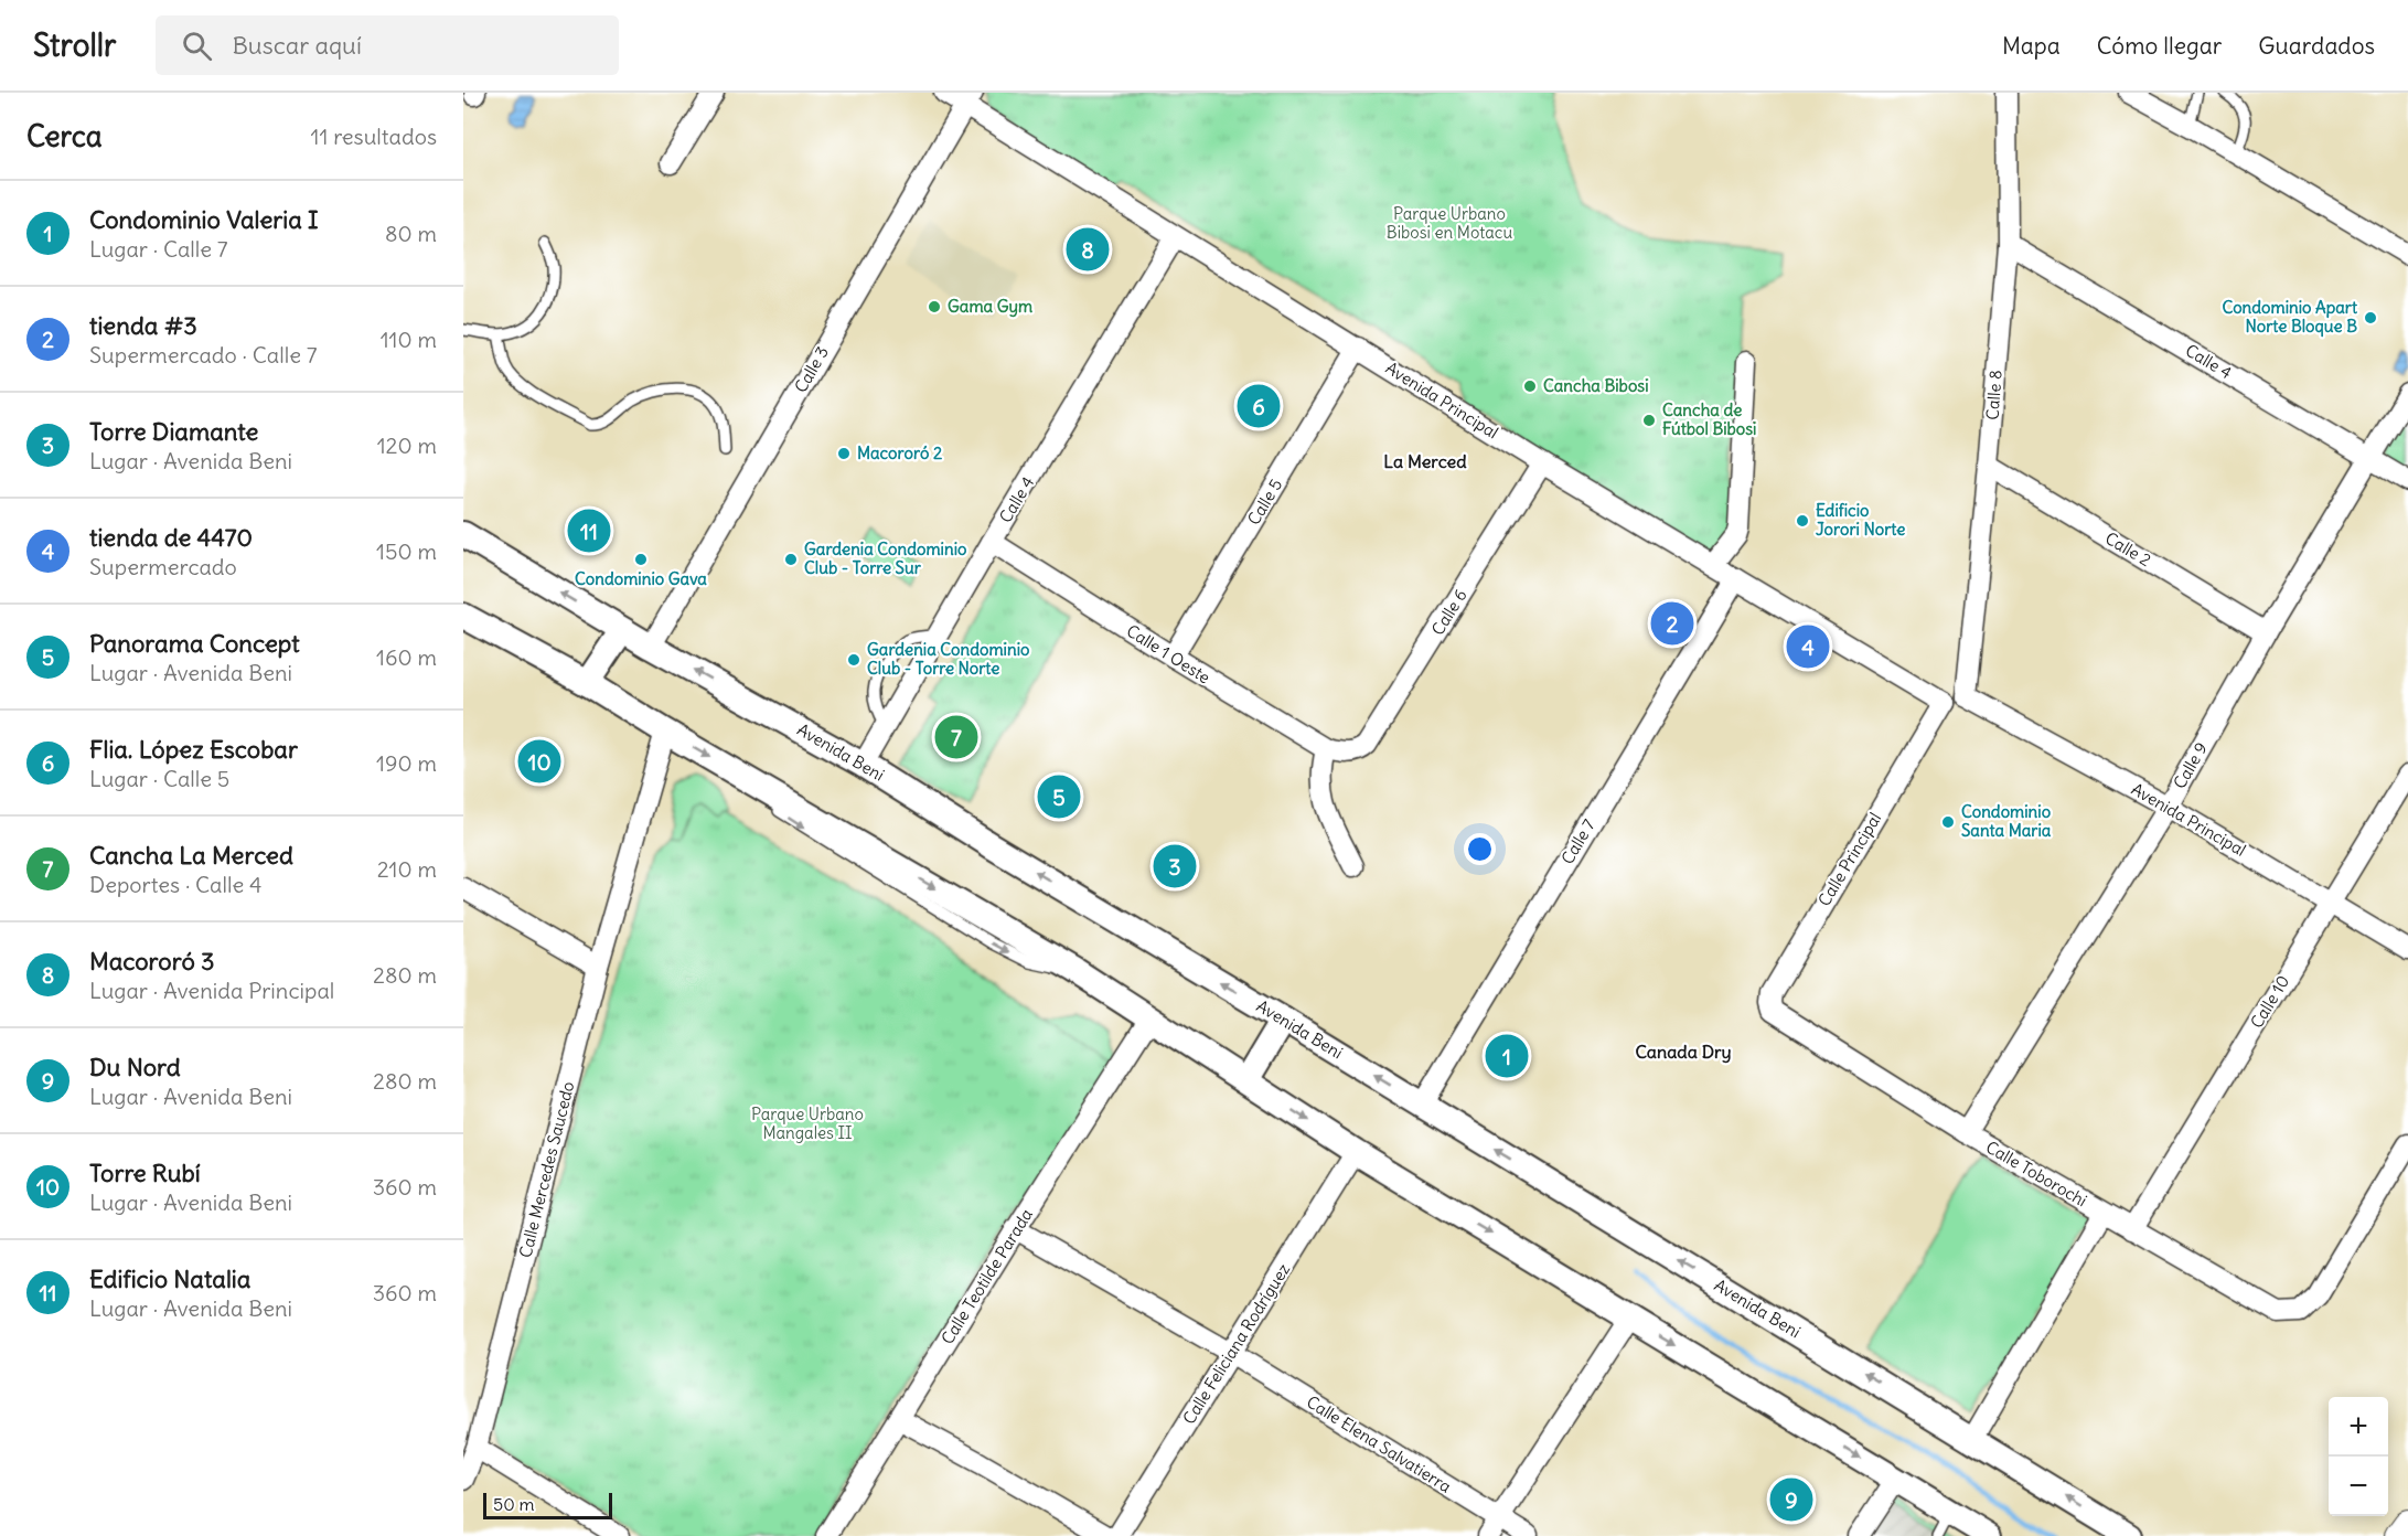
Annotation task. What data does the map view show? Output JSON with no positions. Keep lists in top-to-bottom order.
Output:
{
  "streets": {
    "street": [
      "Calle 4",
      "Calle 3",
      "Calle 8",
      "Avenida Principal",
      "Calle 5",
      "Calle 2",
      "Calle 6",
      "Calle 1 Oeste",
      "Avenida Beni",
      "Calle 9",
      "Calle 7",
      "Calle Principal",
      "Calle 10",
      "Calle Mercedes Saucedo",
      "Calle Toborochi",
      "Calle Teotilde Parada",
      "Calle Feliciana Rodríguez",
      "Calle Elena Salvatierra"
    ]
  },
  "crossings": [
    ["Calle 4", "Calle 8"],
    ["Calle 4", "Avenida Principal"],
    ["Calle 4", "Calle 1 Oeste"],
    ["Calle 4", "Avenida Beni"],
    ["Calle 4", "Calle 9"],
    ["Calle 3", "Avenida Principal"],
    ["Calle 3", "Avenida Beni"],
    ["Calle 8", "Avenida Principal"],
    ["Calle 8", "Calle 2"],
    ["Avenida Principal", "Calle 5"],
    ["Avenida Principal", "Calle 6"],
    ["Avenida Principal", "Calle 9"],
    ["Avenida Principal", "Calle 7"],
    ["Avenida Principal", "Calle Principal"],
    ["Avenida Principal", "Calle 10"],
    ["Calle 5", "Calle 1 Oeste"],
    ["Calle 2", "Calle 9"],
    ["Calle 6", "Calle 1 Oeste"],
    ["Avenida Beni", "Calle 7"],
    ["Calle 9", "Calle Toborochi"],
    ["Calle Principal", "Calle Toborochi"],
    ["Calle 10", "Calle Toborochi"],
    ["Calle Teotilde Parada", "Calle Elena Salvatierra"],
    ["Calle Feliciana Rodríguez", "Calle Elena Salvatierra"]
  ],
  "districts": ["La Merced", "Canada Dry"],
  "parks": ["Parque Urbano Bibosi en Motacu", "Parque Urbano Mangales II"],
  "places": [
    "Gama Gym",
    "Condominio Apart Norte Bloque B",
    "Cancha Bibosi",
    "Cancha de Fútbol Bibosi",
    "Macororó 2",
    "Edificio Jorori Norte",
    "Condominio Gava",
    "Gardenia Condominio Club - Torre Sur",
    "Gardenia Condominio Club - Torre Norte",
    "Condominio Santa Maria"
  ],
  "scale_bar": "50 m",
  "page": {
    "header": "Strollr",
    "search": "Buscar aquí",
    "nav": ["Mapa", "Cómo llegar", "Guardados"],
    "heading": ["Cerca", "11 resultados"],
    "list": [
      {
        "mark": "1",
        "name": "Condominio Valeria I",
        "note": "Lugar · Calle 7",
        "value": "80 m"
      },
      {
        "mark": "2",
        "name": "tienda #3",
        "note": "Supermercado · Calle 7",
        "value": "110 m"
      },
      {
        "mark": "3",
        "name": "Torre Diamante",
        "note": "Lugar · Avenida Beni",
        "value": "120 m"
      },
      {
        "mark": "4",
        "name": "tienda de 4470",
        "note": "Supermercado",
        "value": "150 m"
      },
      {
        "mark": "5",
        "name": "Panorama Concept",
        "note": "Lugar · Avenida Beni",
        "value": "160 m"
      },
      {
        "mark": "6",
        "name": "Flia. López Escobar",
        "note": "Lugar · Calle 5",
        "value": "190 m"
      },
      {
        "mark": "7",
        "name": "Cancha La Merced",
        "note": "Deportes · Calle 4",
        "value": "210 m"
      },
      {
        "mark": "8",
        "name": "Macororó 3",
        "note": "Lugar · Avenida Principal",
        "value": "280 m"
      },
      {
        "mark": "9",
        "name": "Du Nord",
        "note": "Lugar · Avenida Beni",
        "value": "280 m"
      },
      {
        "mark": "10",
        "name": "Torre Rubí",
        "note": "Lugar · Avenida Beni",
        "value": "360 m"
      },
      {
        "mark": "11",
        "name": "Edificio Natalia",
        "note": "Lugar · Avenida Beni",
        "value": "360 m"
      }
    ],
    "pins": [
      "8",
      "6",
      "11",
      "2",
      "4",
      "7",
      "10",
      "5",
      "3",
      "1",
      "9"
    ],
    "map_buttons": ["+", "−"],
    "scale": "50 m"
  }
}
